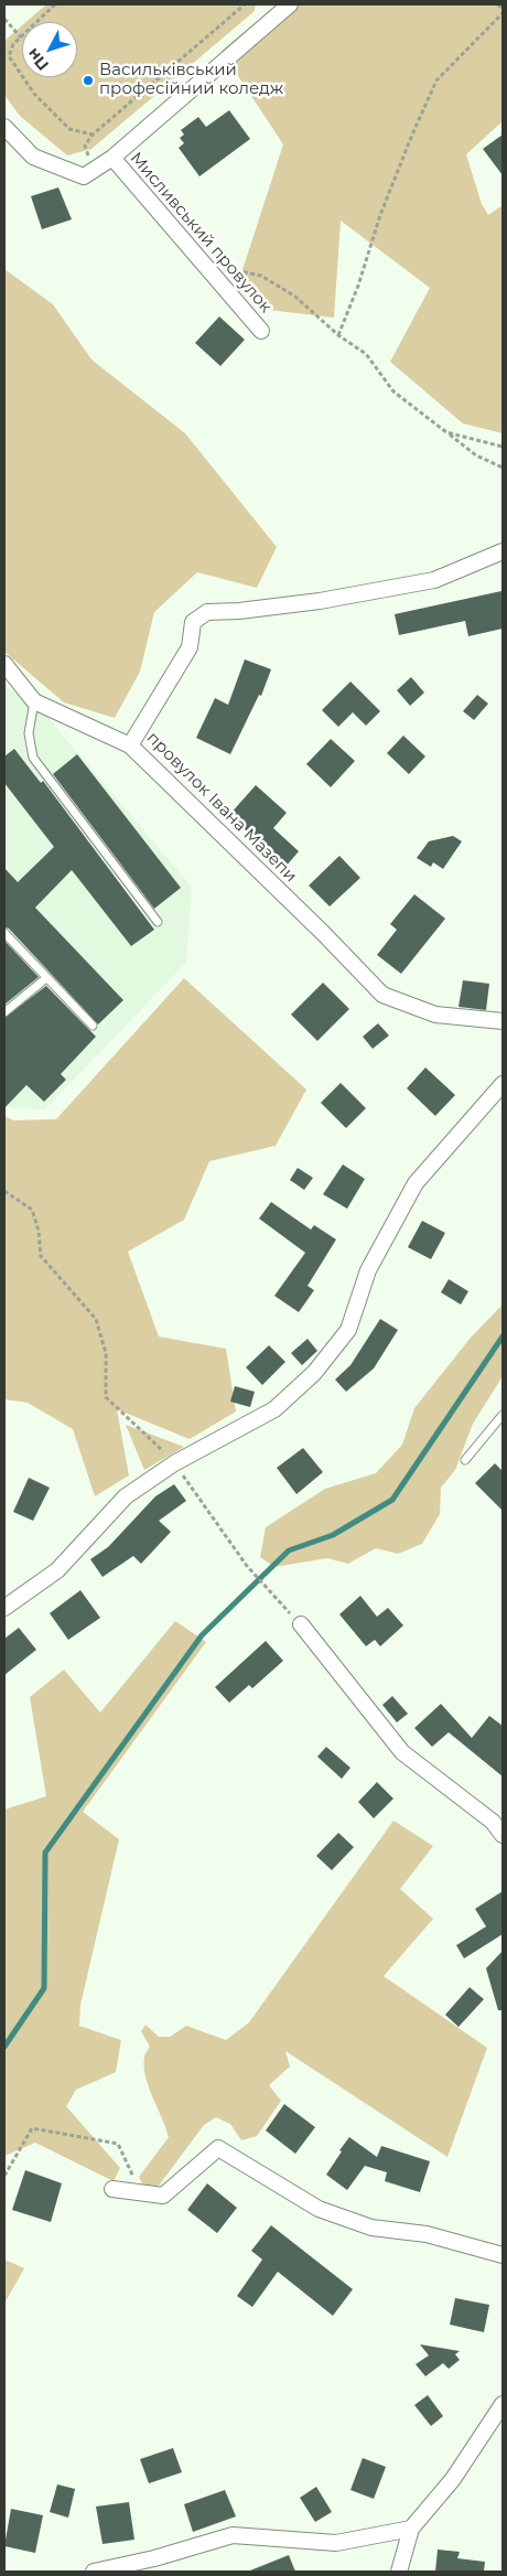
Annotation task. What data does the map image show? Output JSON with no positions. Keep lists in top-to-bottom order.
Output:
{
  "streets": {
    "street": ["Мисливський провулок", "провулок Івана Мазепи"]
  },
  "places": ["Васильківський професійний коледж"],
  "north": "bottom left"
}
